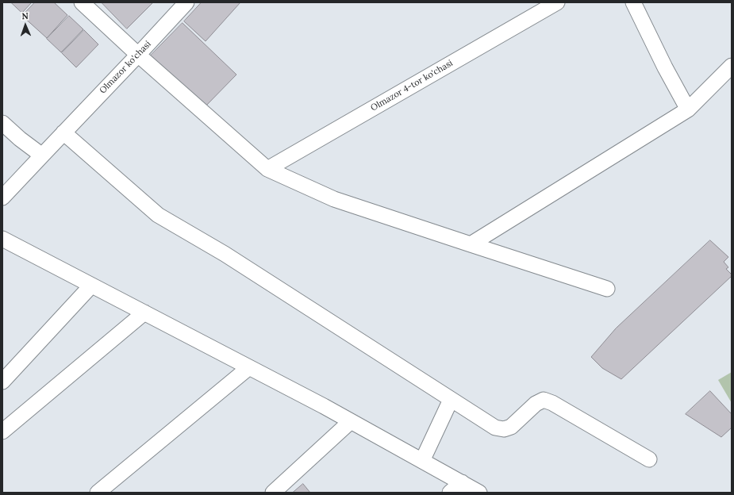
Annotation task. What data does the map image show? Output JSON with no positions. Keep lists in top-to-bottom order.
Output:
{
  "streets": {
    "street": ["Olmazor ko'chasi", "Olmazor 4-tor ko'chasi"]
  },
  "north": "top"
}
